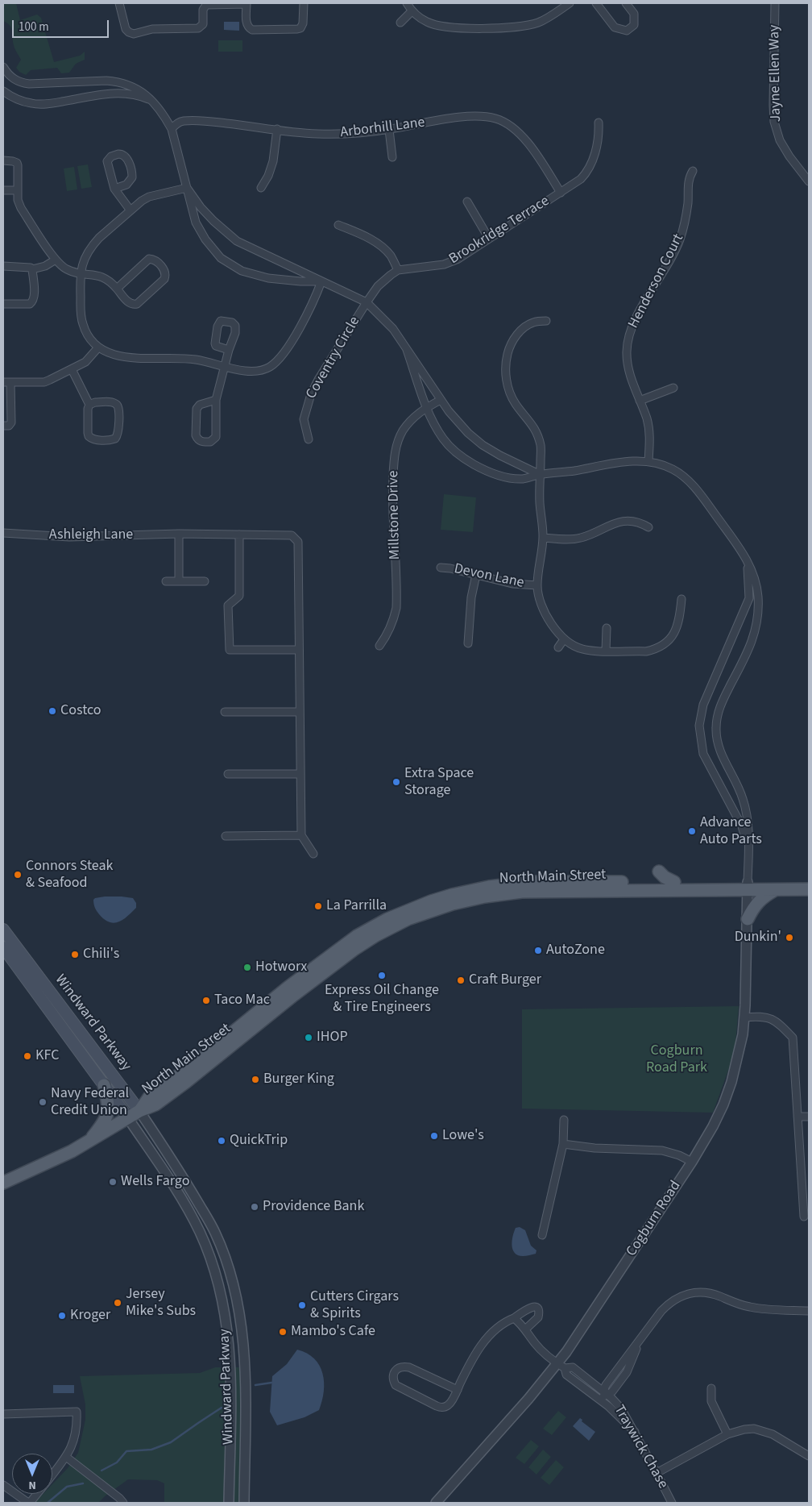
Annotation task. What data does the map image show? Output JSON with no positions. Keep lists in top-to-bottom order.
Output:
{
  "streets": {
    "main road": ["North Main Street", "Windward Parkway"],
    "street": [
      "Jayne Ellen Way",
      "Arborhill Lane",
      "Brookridge Terrace",
      "Henderson Court",
      "Coventry Circle",
      "Millstone Drive",
      "Ashleigh Lane",
      "Devon Lane",
      "Cogburn Road",
      "Traywick Chase"
    ]
  },
  "crossings": [
    ["Arborhill Lane", "Brookridge Terrace"],
    ["North Main Street", "Windward Parkway"],
    ["North Main Street", "Cogburn Road"],
    ["Cogburn Road", "Traywick Chase"]
  ],
  "parks": ["Cogburn Road Park"],
  "places": [
    "Costco",
    "Extra Space Storage",
    "Advance Auto Parts",
    "Connors Steak & Seafood",
    "La Parrilla",
    "Dunkin'",
    "AutoZone",
    "Chili's",
    "Hotworx",
    "Express Oil Change & Tire Engineers",
    "Craft Burger",
    "Taco Mac",
    "IHOP",
    "KFC",
    "Burger King",
    "Navy Federal Credit Union",
    "Lowe's",
    "QuickTrip",
    "Wells Fargo",
    "Providence Bank",
    "Jersey Mike's Subs",
    "Cutters Cirgars & Spirits",
    "Kroger",
    "Mambo's Cafe"
  ],
  "scale_bar": "100 m",
  "north": "bottom"
}
